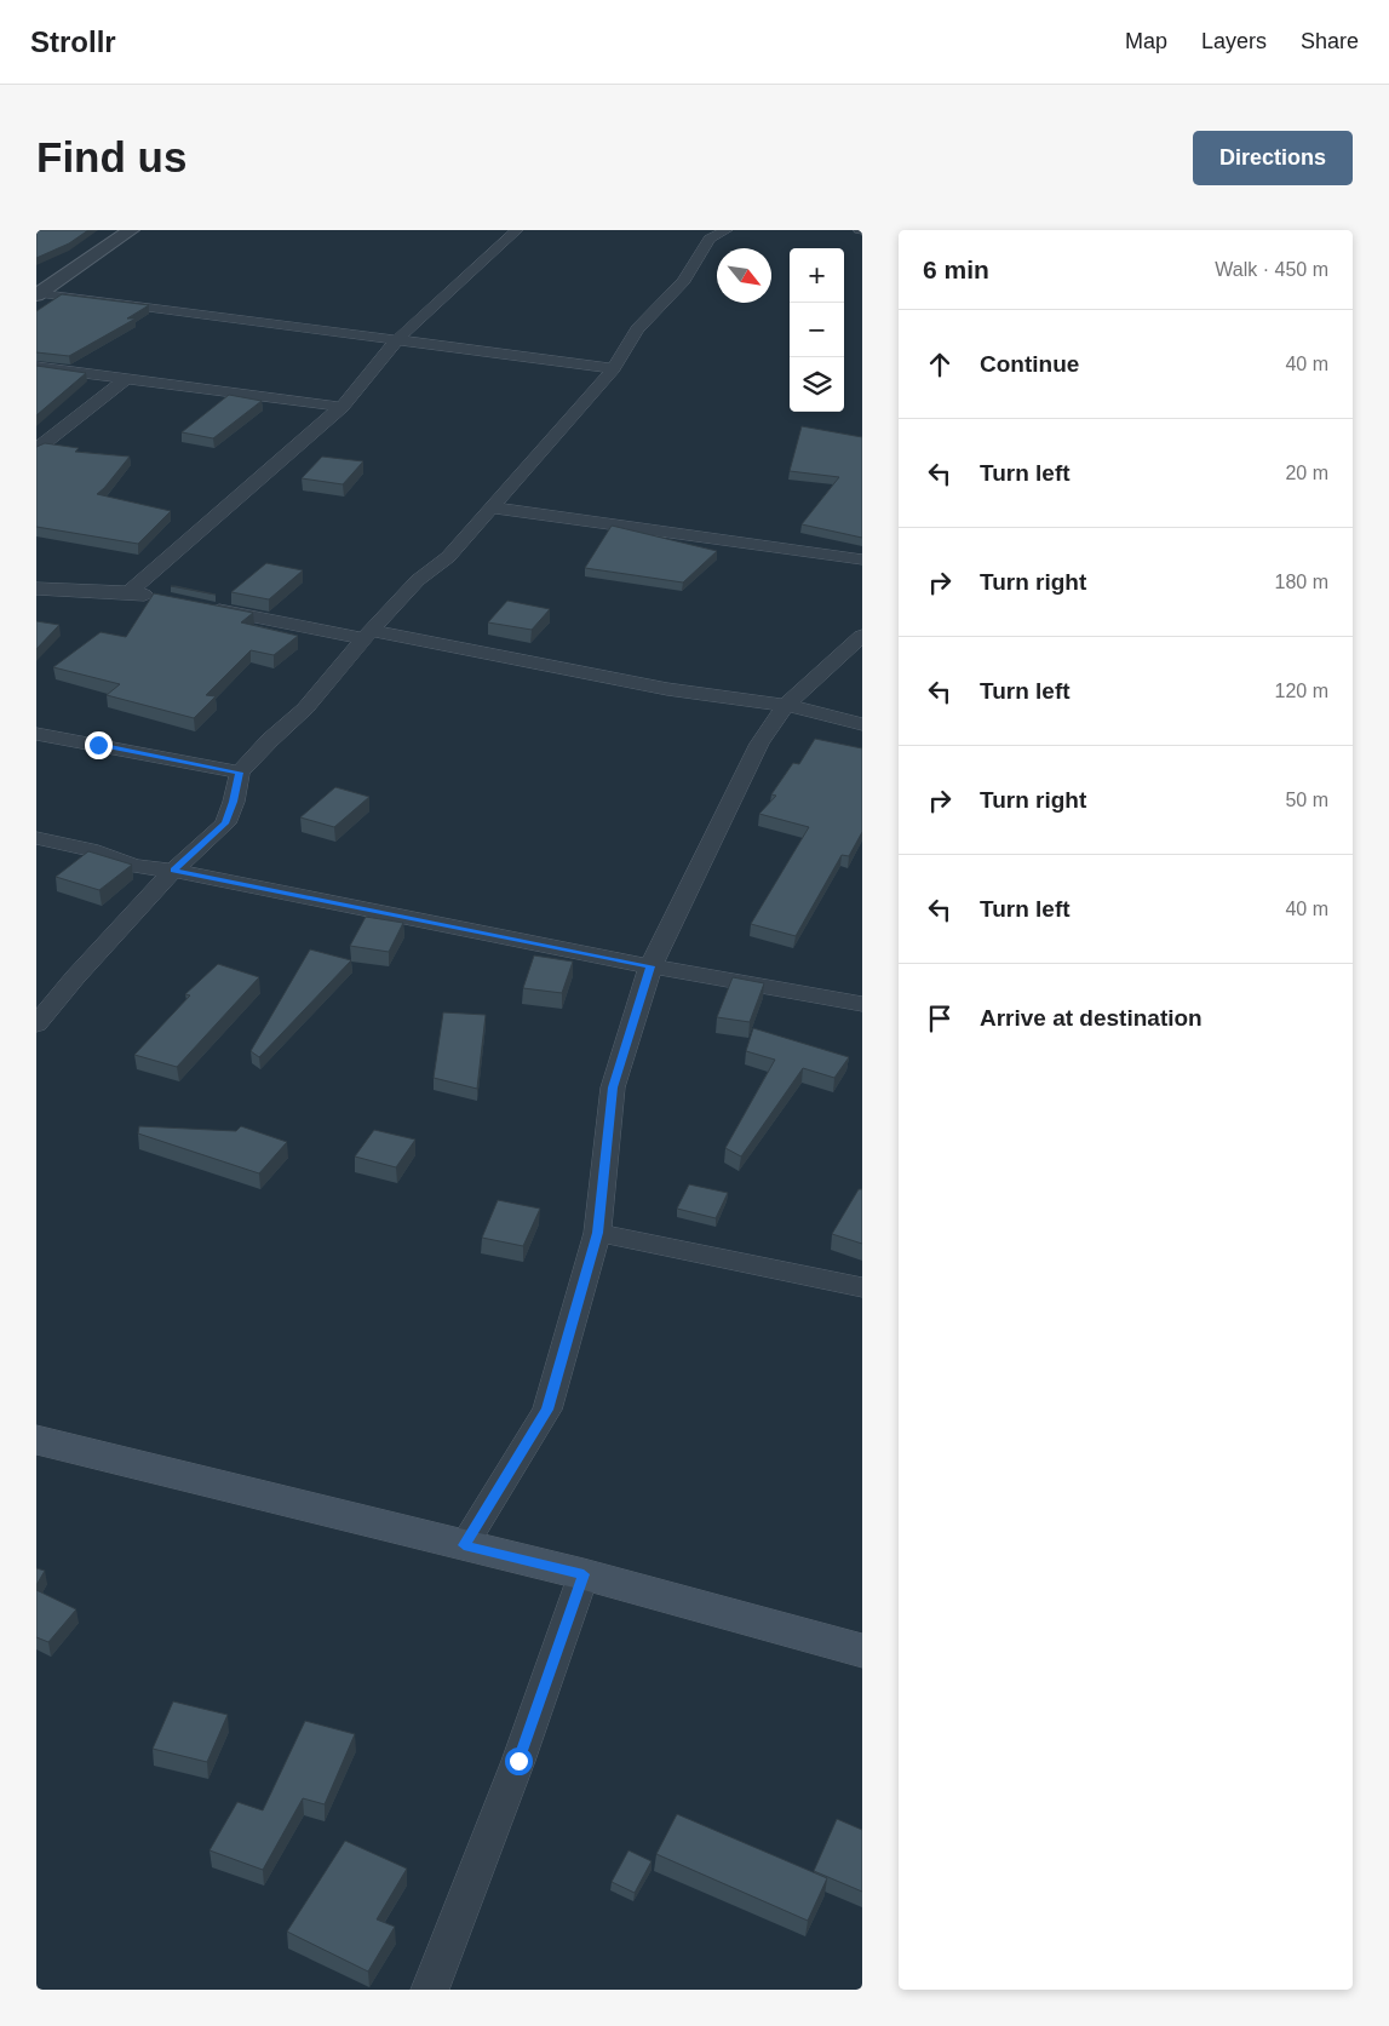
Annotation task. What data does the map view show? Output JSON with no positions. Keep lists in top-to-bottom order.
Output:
{
  "north": "bottom right",
  "page": {
    "header": "Strollr",
    "nav": ["Map", "Layers", "Share"],
    "buttons": "Directions",
    "title": "Find us",
    "heading": ["6 min", "Walk · 450 m"],
    "map_buttons": ["+", "−"],
    "list": [
      ["Continue", "40 m"],
      ["Turn left", "20 m"],
      ["Turn right", "180 m"],
      ["Turn left", "120 m"],
      ["Turn right", "50 m"],
      ["Turn left", "40 m"],
      "Arrive at destination"
    ]
  }
}
